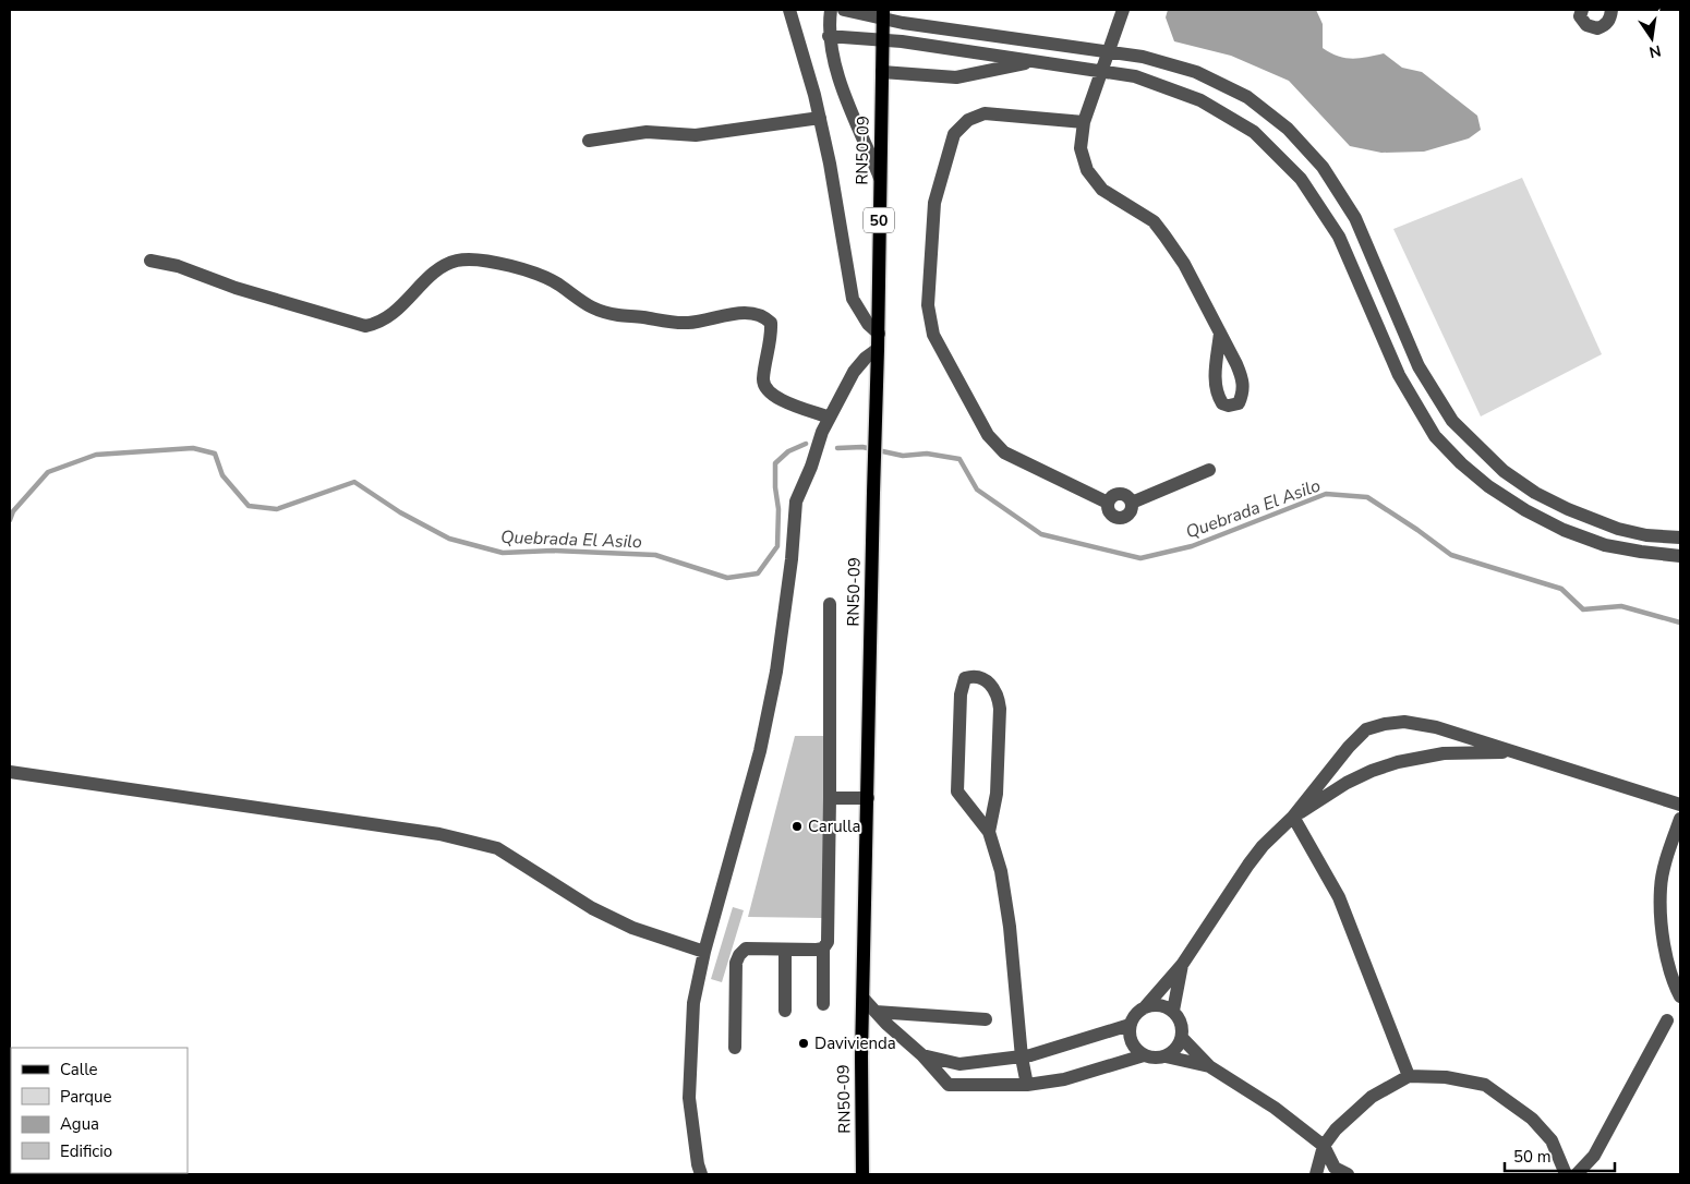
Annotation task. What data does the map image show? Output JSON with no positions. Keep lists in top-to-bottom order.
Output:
{
  "streets": {
    "main road": ["RN50-09", "50"]
  },
  "water": ["Quebrada El Asilo"],
  "places": ["Carulla", "Davivienda"],
  "legend": [
    "Calle",
    "Parque",
    "Agua",
    "Edificio"
  ],
  "scale_bar": "50 m",
  "north": "bottom"
}
